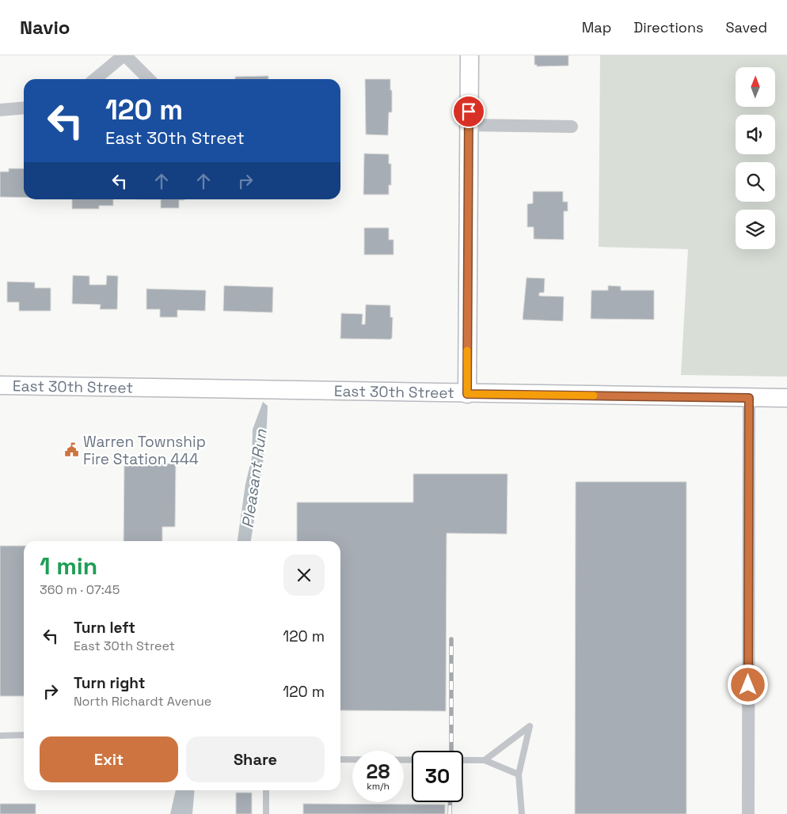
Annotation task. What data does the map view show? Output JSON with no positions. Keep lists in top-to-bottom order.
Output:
{
  "streets": {
    "main road": ["East 30th Street"]
  },
  "water": ["Pleasant Run"],
  "places": {
    "public building": ["Warren Township Fire Station 444"]
  },
  "north": "top",
  "page": {
    "header": "Navio",
    "nav": ["Map", "Directions", "Saved"],
    "turn": ["120 m", "East 30th Street"],
    "heading": ["1 min", "360 m · 07:45"],
    "list": [
      {
        "name": "Turn left",
        "note": "East 30th Street",
        "value": "120 m"
      },
      {
        "name": "Turn right",
        "note": "North Richardt Avenue",
        "value": "120 m"
      }
    ],
    "buttons": ["Exit", "Share"],
    "speed": "28 km/h",
    "limit": "30"
  }
}
